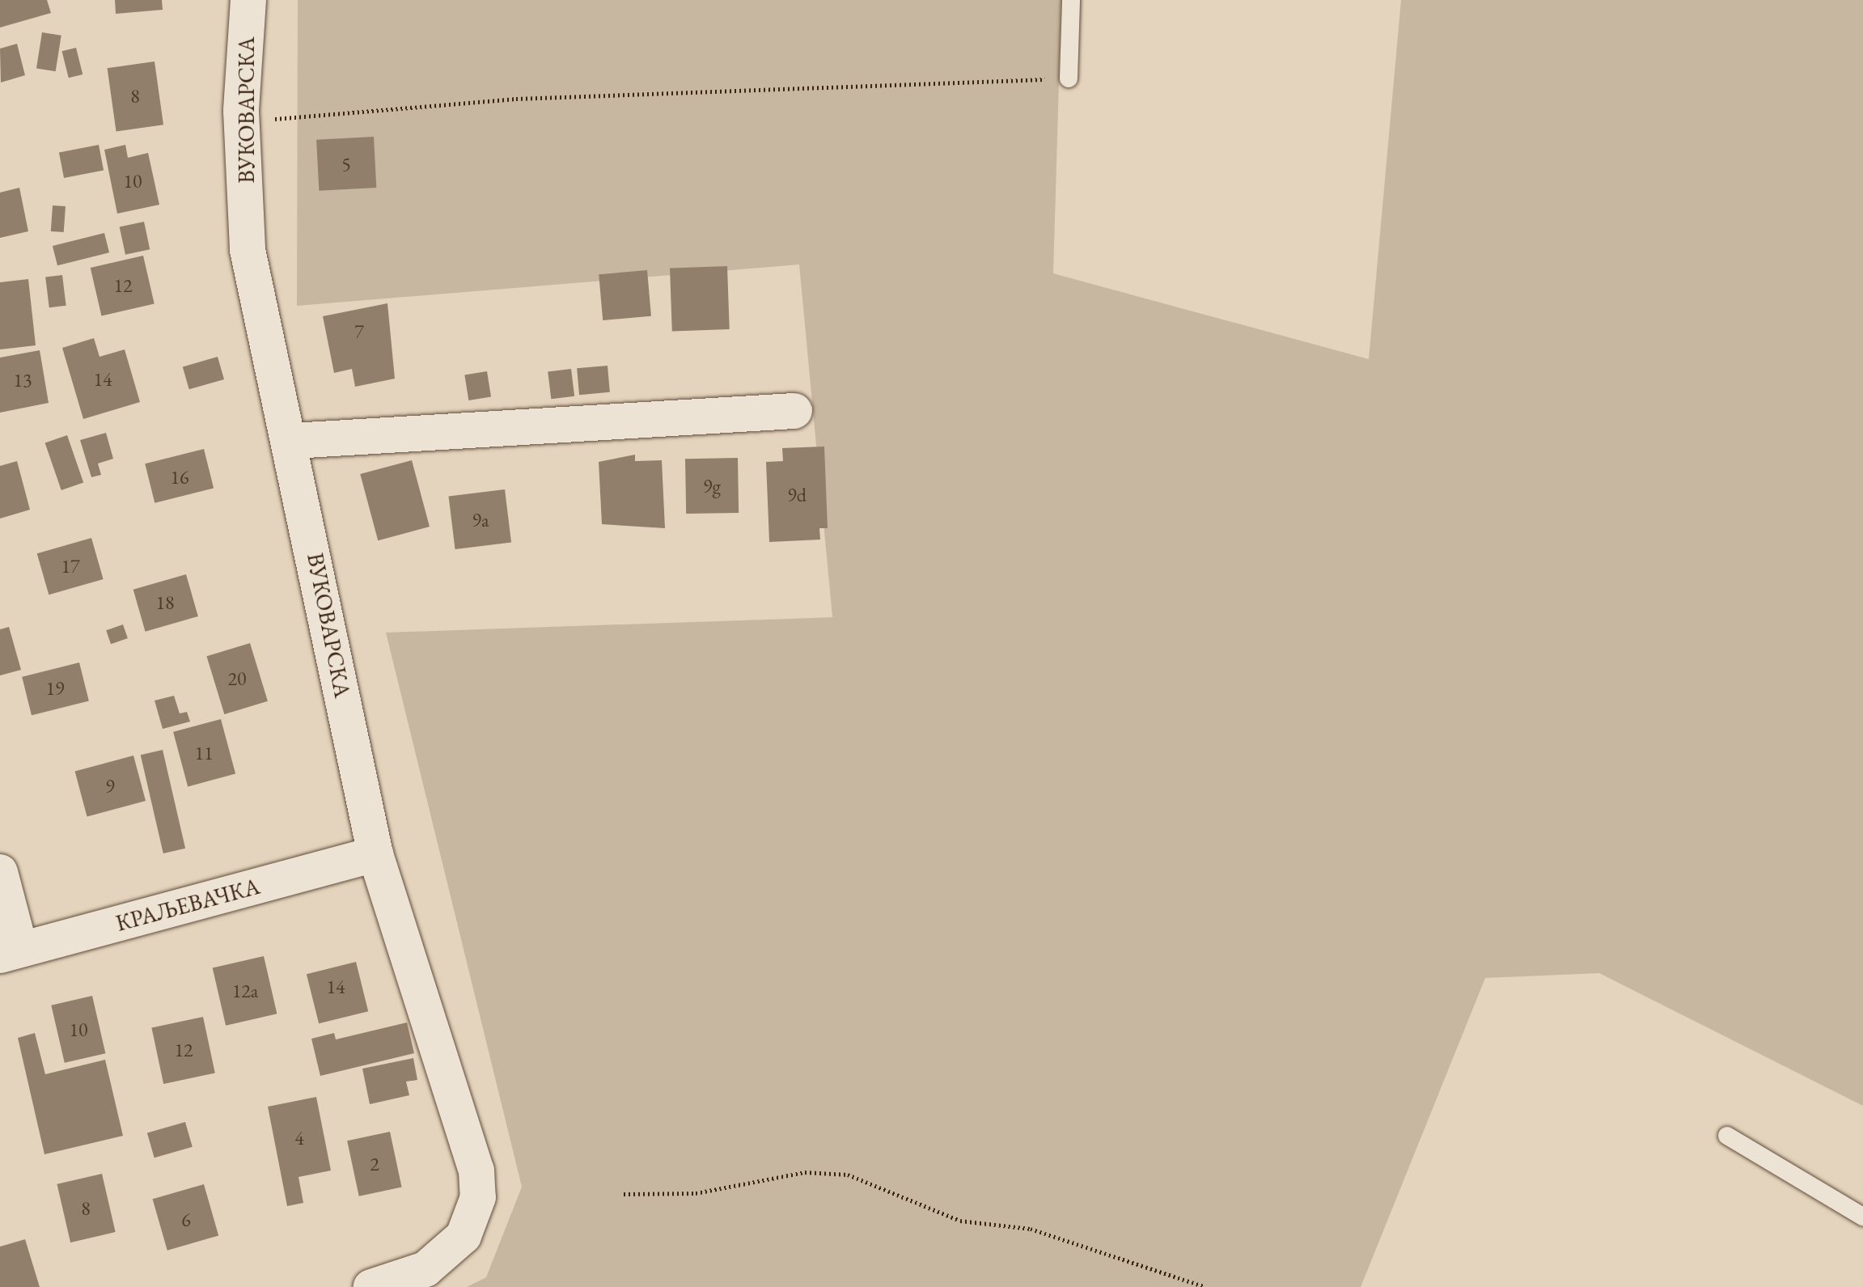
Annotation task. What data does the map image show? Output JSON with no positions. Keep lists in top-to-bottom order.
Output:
{
  "streets": {
    "street": ["ВУКОВАРСКА", "КРАЉЕВАЧКА"]
  },
  "crossings": [
    ["ВУКОВАРСКА", "КРАЉЕВАЧКА"]
  ],
  "house_numbers": [
    "8",
    "5",
    "10",
    "12",
    "7",
    "14",
    "13",
    "16",
    "9g",
    "9d",
    "9a",
    "17",
    "18",
    "20",
    "19",
    "11",
    "9",
    "14",
    "12a",
    "10",
    "12",
    "4",
    "2",
    "8",
    "6"
  ]
}
